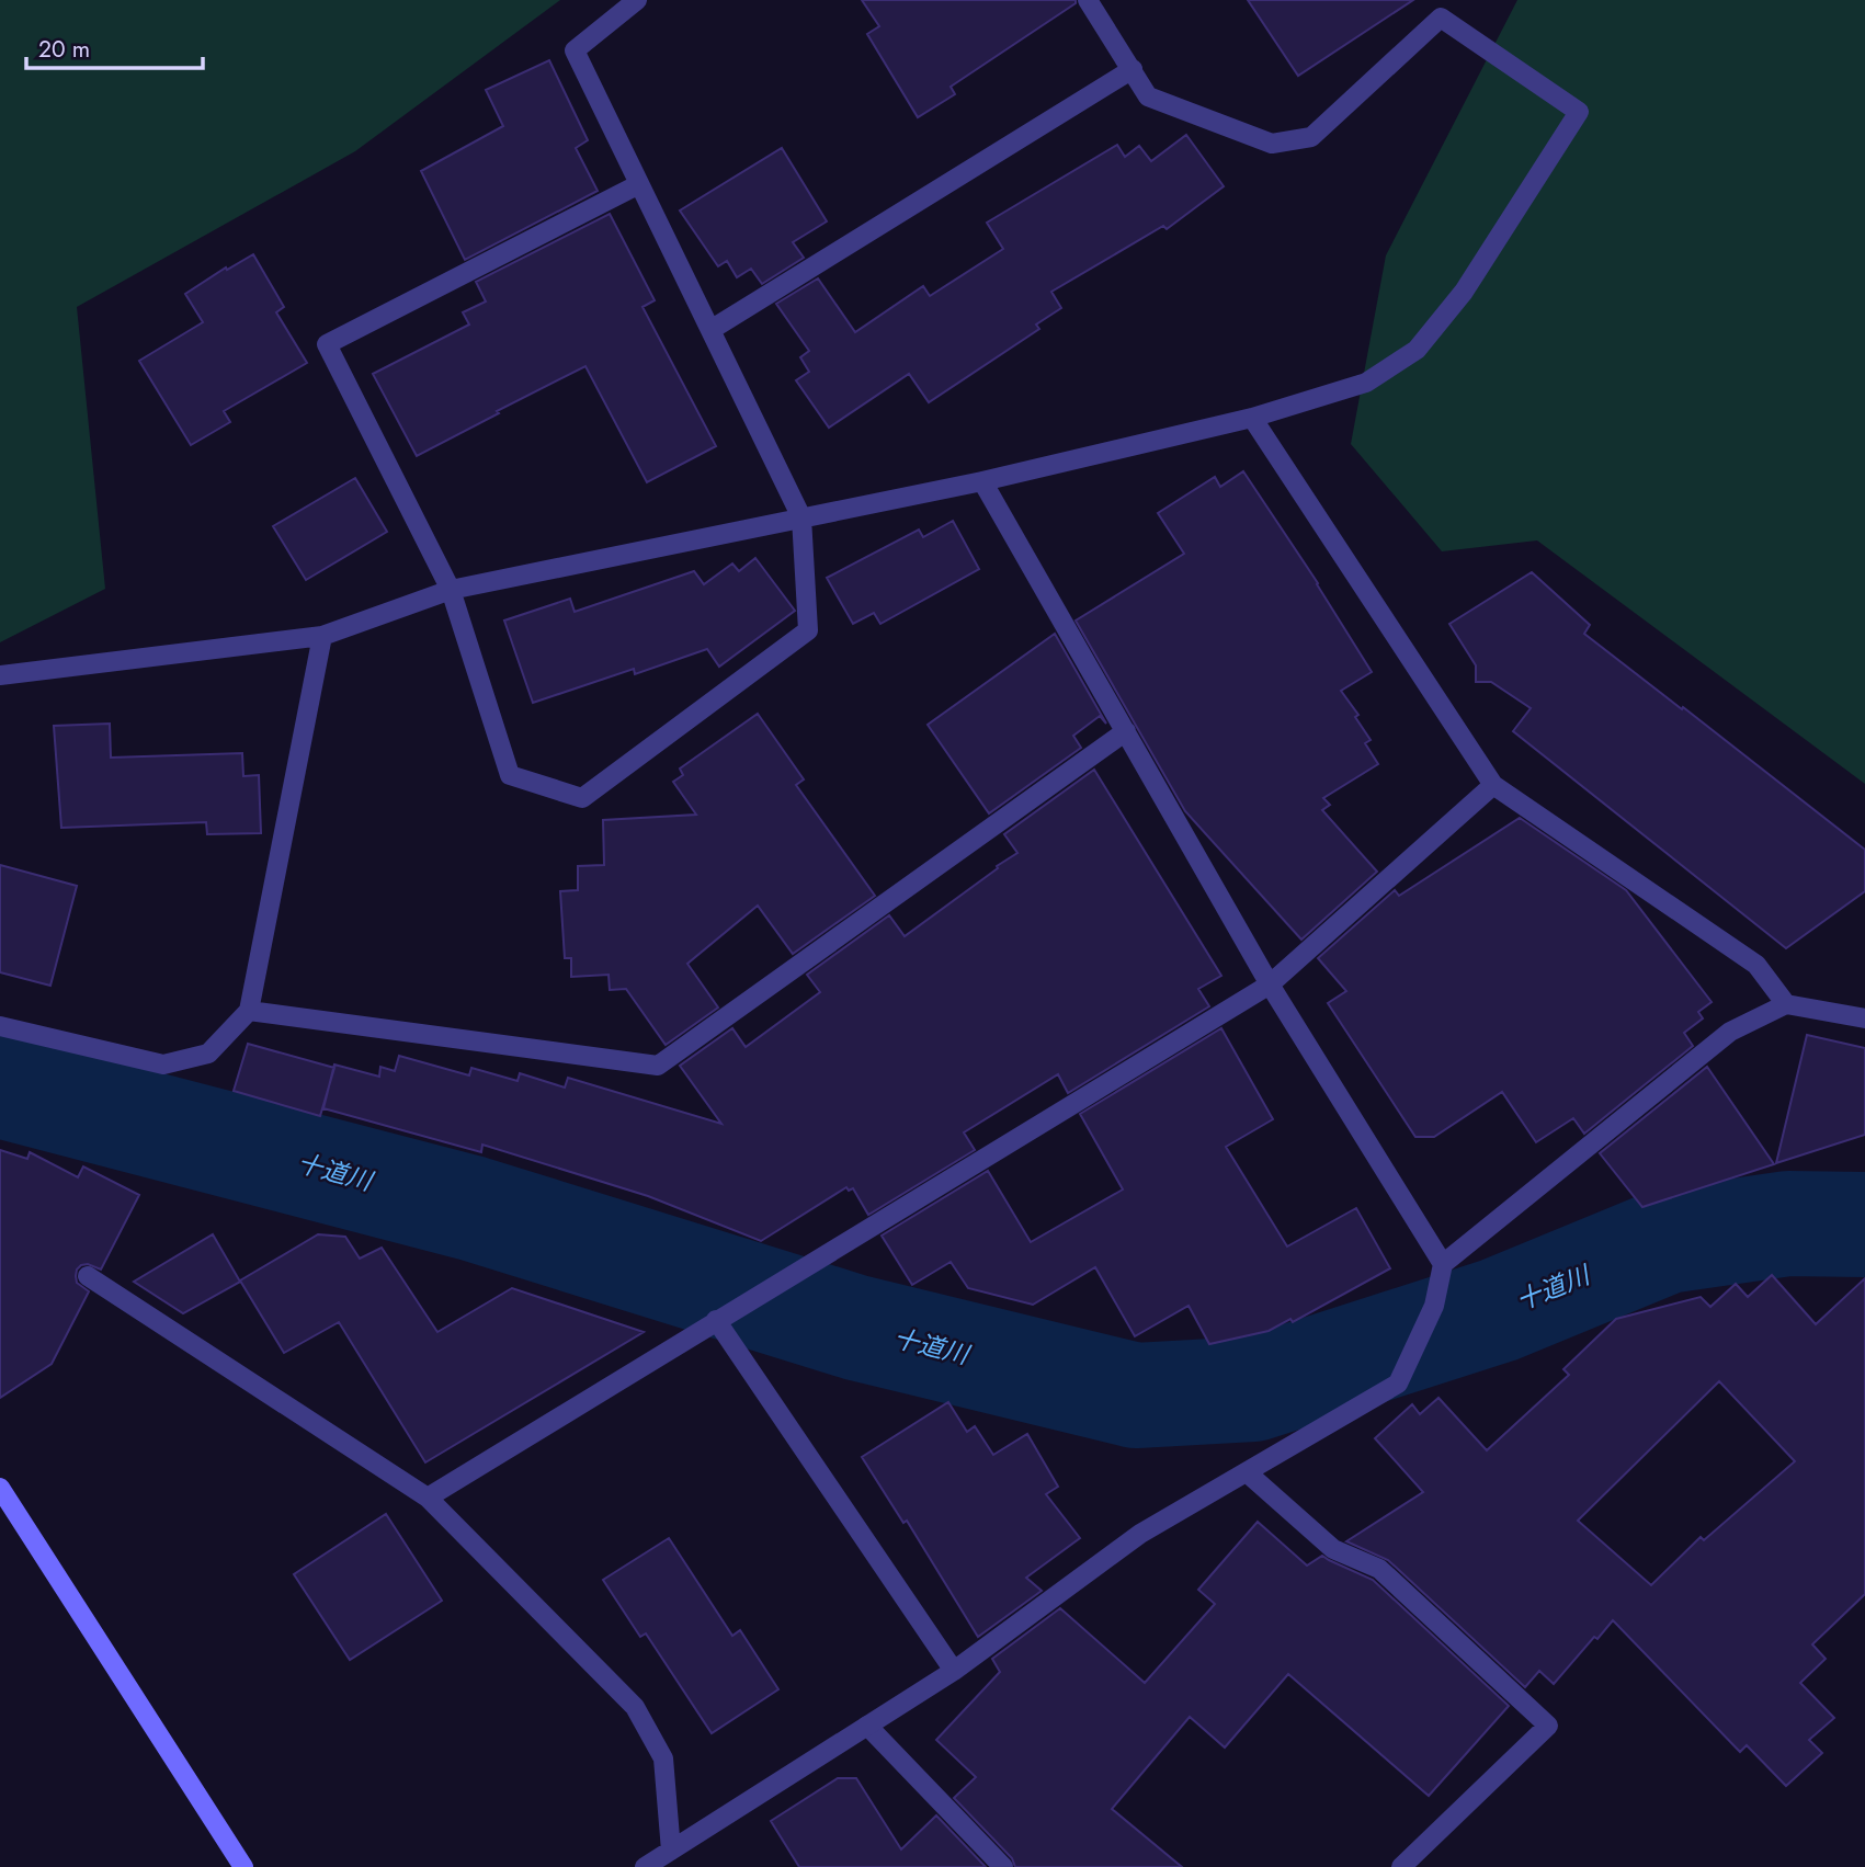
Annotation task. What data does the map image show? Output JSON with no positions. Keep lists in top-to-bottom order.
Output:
{
  "water": ["十道川"],
  "scale_bar": "20 m"
}
